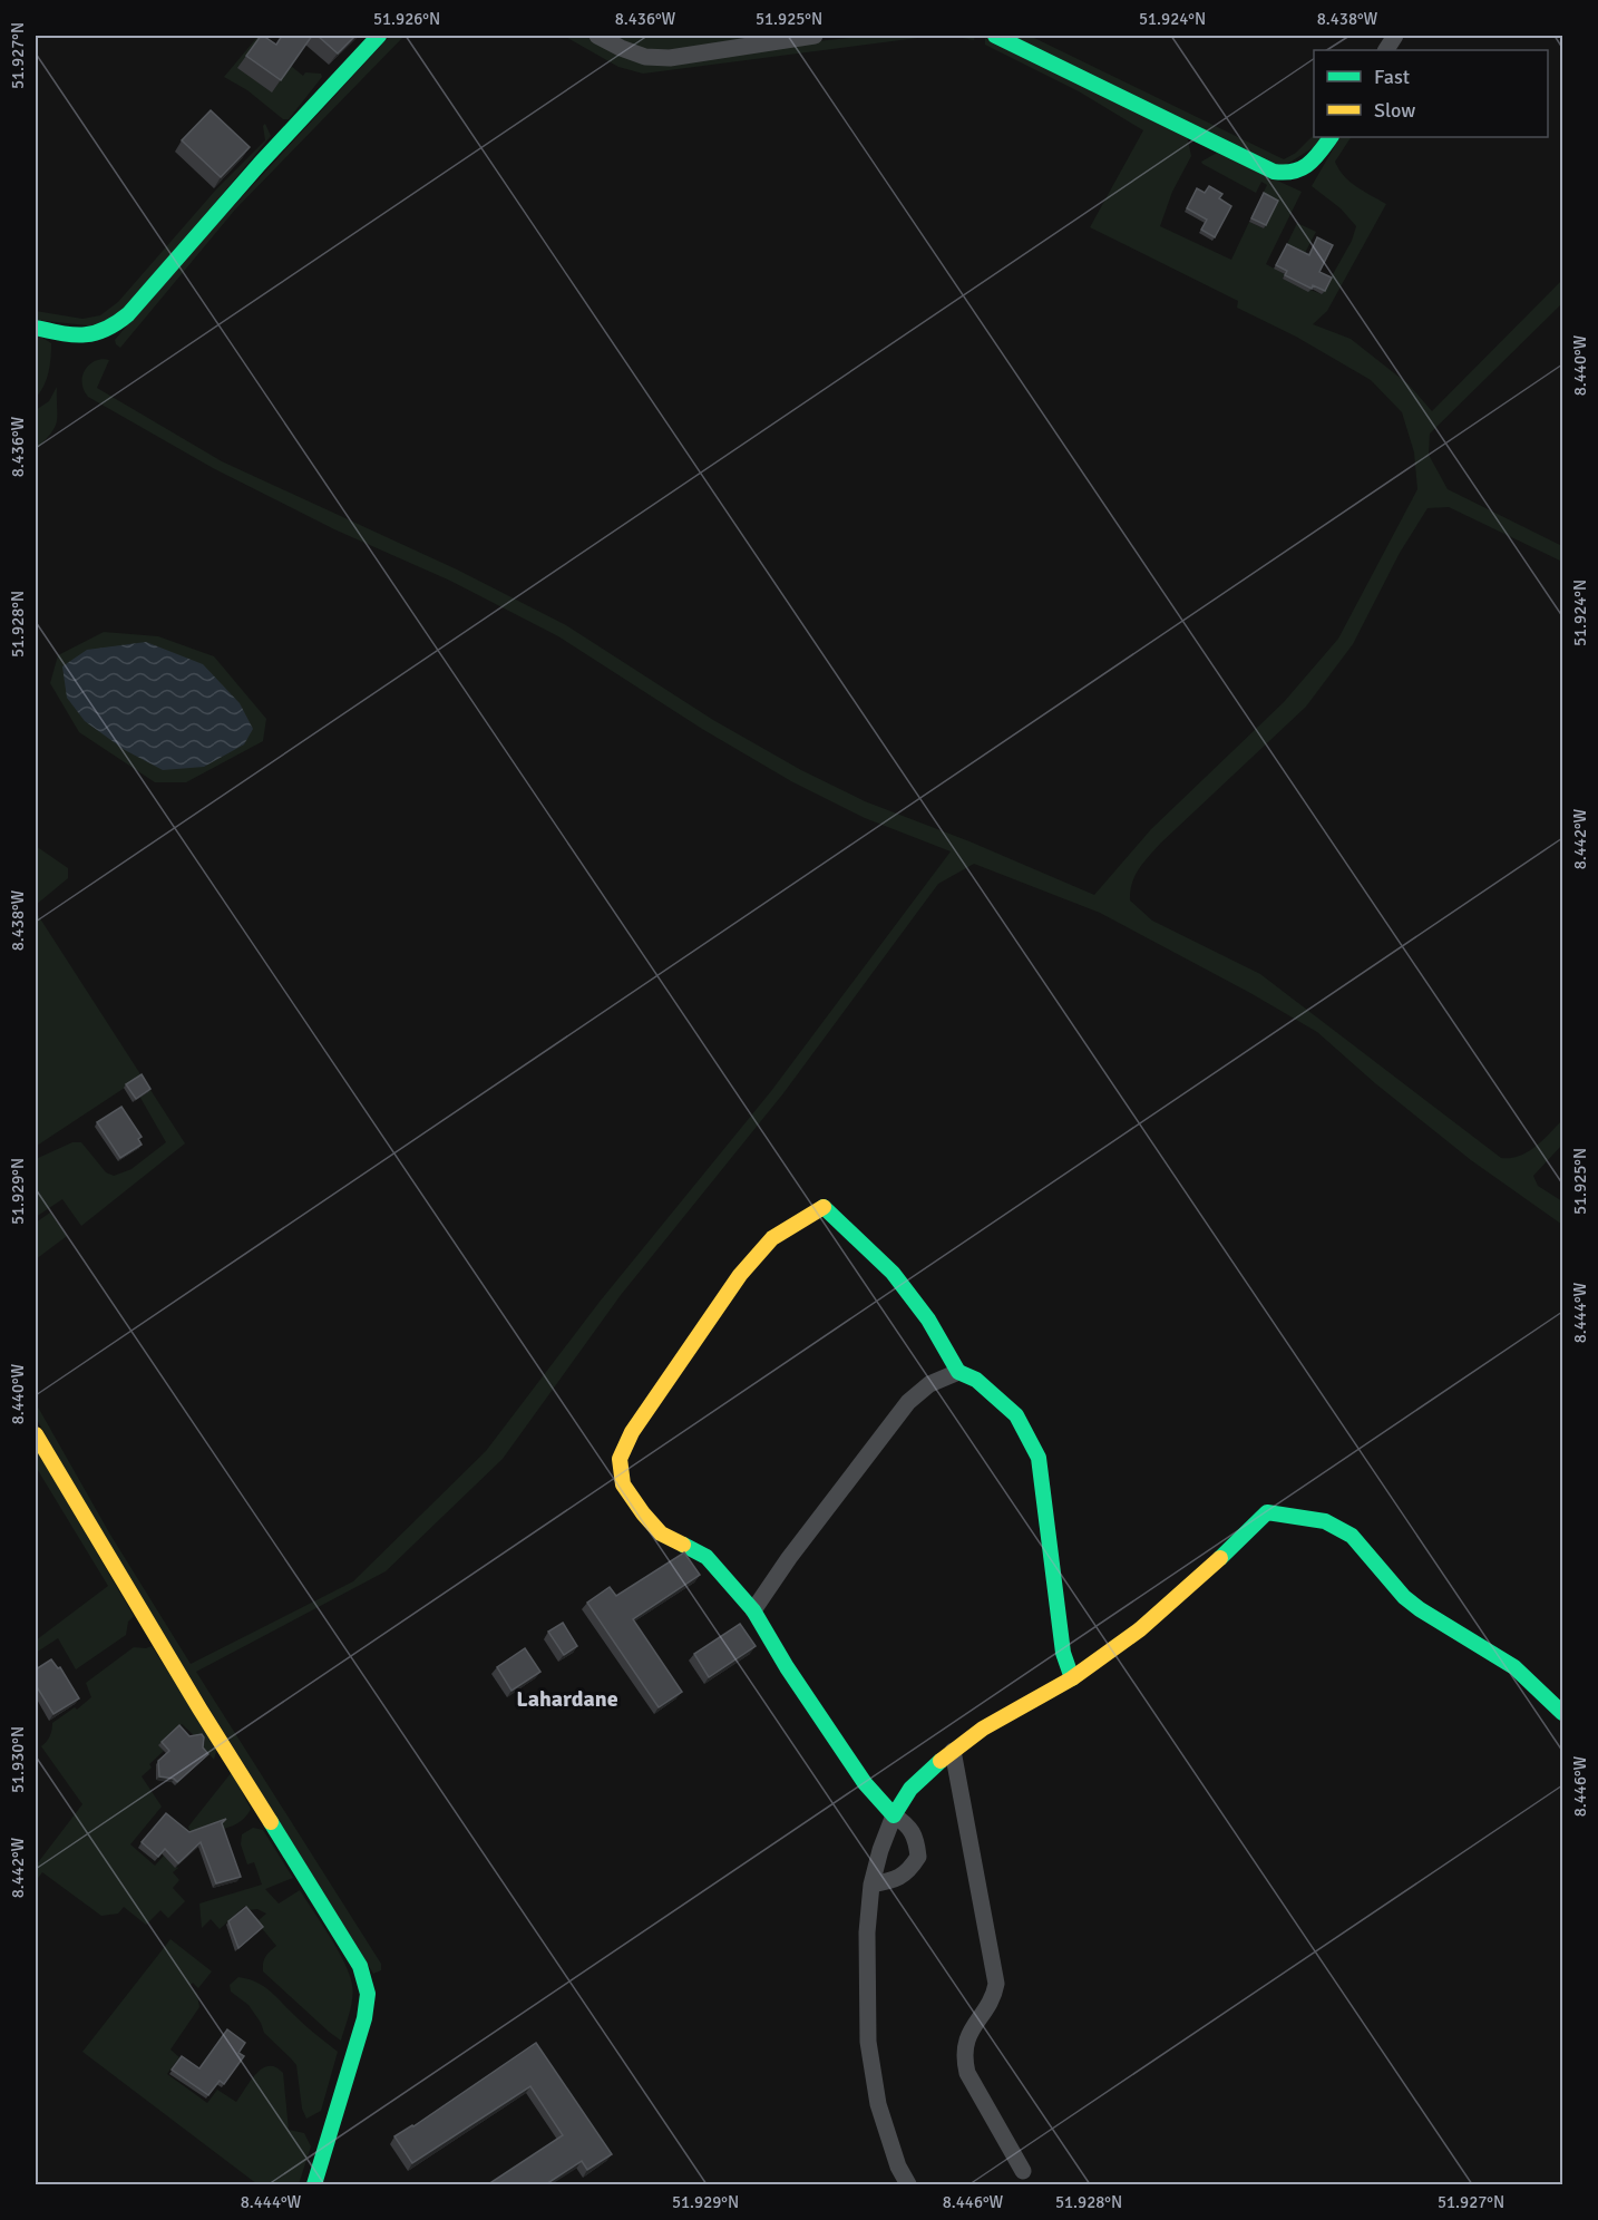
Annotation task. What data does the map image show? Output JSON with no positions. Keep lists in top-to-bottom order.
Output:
{
  "districts": ["Lahardane"],
  "legend": ["Fast", "Slow"],
  "coordinates": [
    "51.926°N",
    "8.436°W",
    "51.925°N",
    "51.924°N",
    "8.438°W",
    "51.927°N",
    "8.440°W",
    "51.928°N",
    "8.442°W",
    "51.929°N",
    "8.444°W",
    "51.930°N",
    "8.446°W"
  ]
}
